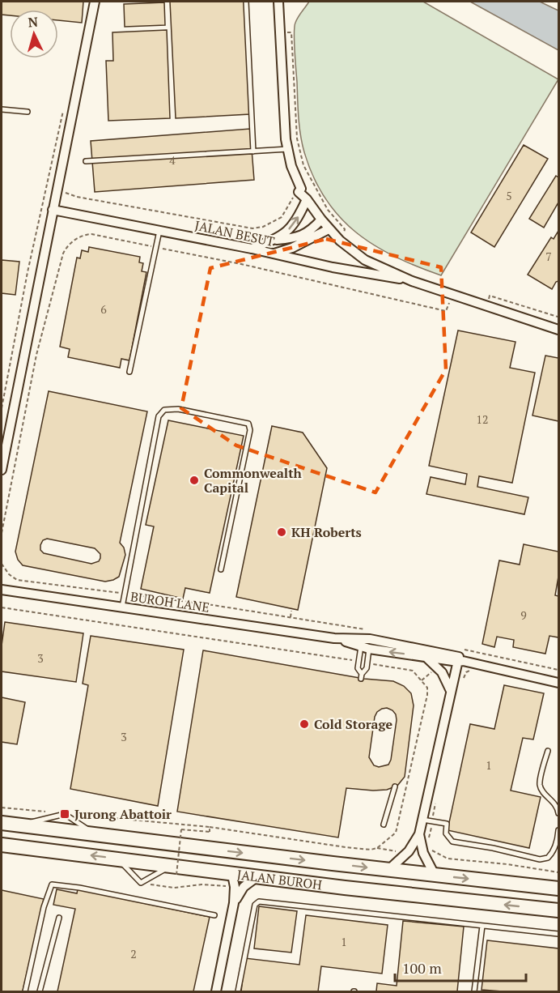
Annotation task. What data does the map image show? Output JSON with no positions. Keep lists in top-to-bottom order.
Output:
{
  "streets": {
    "highway": ["JALAN BUROH"],
    "street": ["JALAN BESUT", "BUROH LANE"]
  },
  "places": {
    "other": ["Commonwealth Capital", "KH Roberts", "Cold Storage"],
    "transit": ["Jurong Abattoir"]
  },
  "house_numbers": [
    "4",
    "5",
    "7",
    "6",
    "12",
    "9",
    "3",
    "3",
    "1",
    "1",
    "2"
  ],
  "scale_bar": "100 m",
  "north": "top"
}
